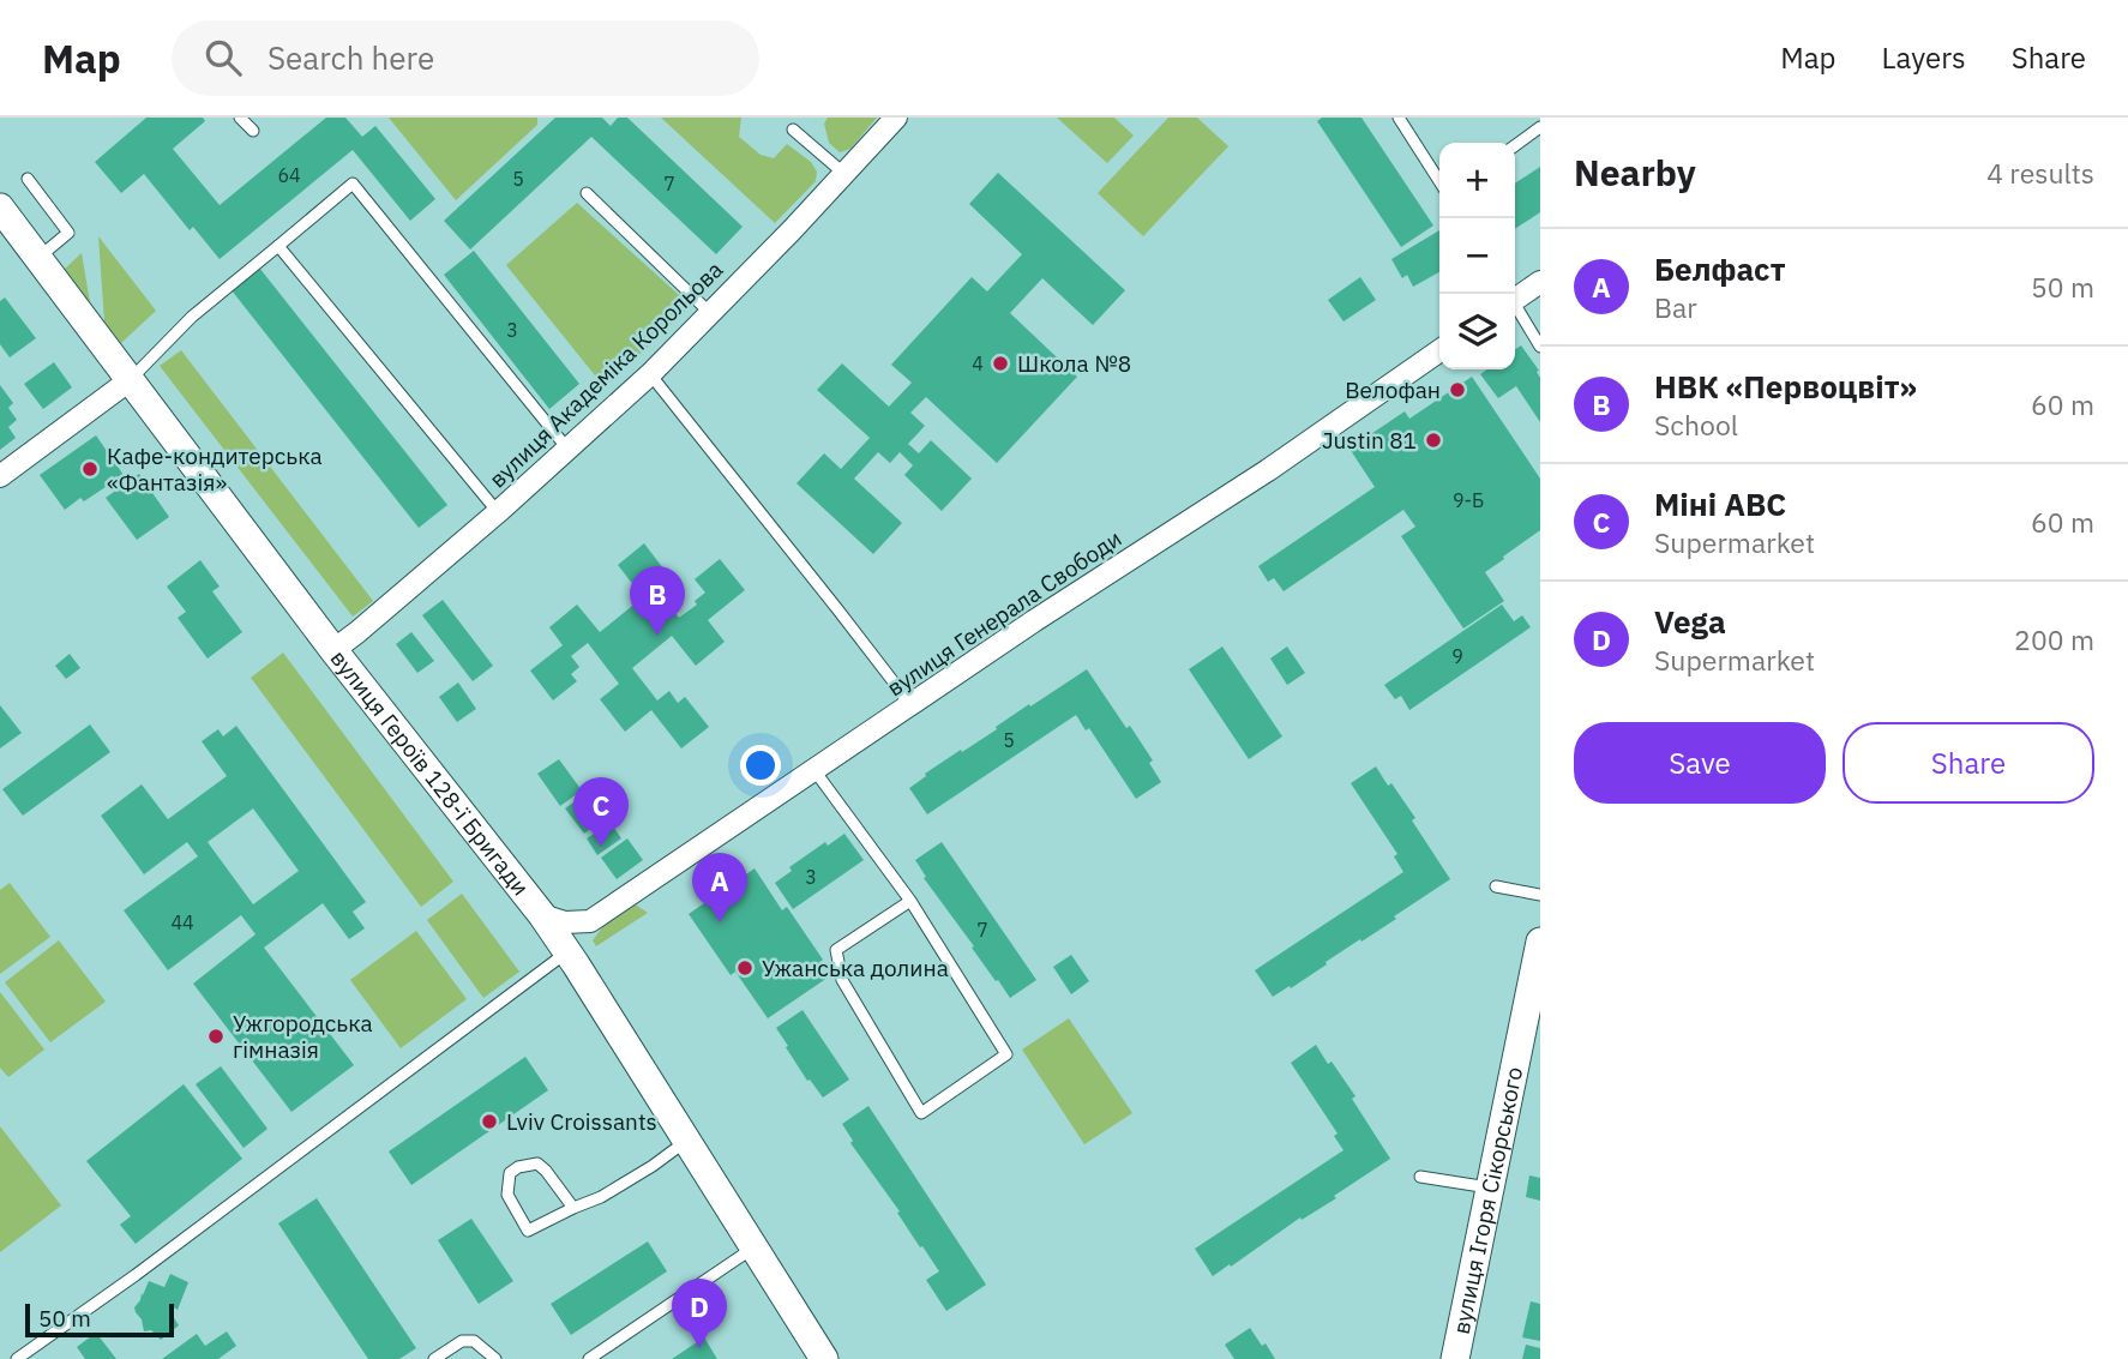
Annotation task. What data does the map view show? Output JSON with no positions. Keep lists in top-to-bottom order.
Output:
{
  "streets": {
    "street": [
      "вулиця Академіка Корольова",
      "вулиця Генерала Свободи",
      "вулиця Героїв 128-ї Бригади",
      "вулиця Ігоря Сікорського"
    ]
  },
  "crossings": [
    ["вулиця Академіка Корольова", "вулиця Героїв 128-ї Бригади"]
  ],
  "places": [
    "Школа №8",
    "Велофан",
    "Justin 81",
    "Кафе-кондитерська «Фантазія»",
    "Ужанська долина",
    "Ужгородська гімназія",
    "Lviv Croissants"
  ],
  "house_numbers": [
    "64",
    "5",
    "7",
    "3",
    "4",
    "9-Б",
    "9",
    "5",
    "3",
    "44",
    "7"
  ],
  "scale_bar": "50 m",
  "page": {
    "header": "Map",
    "search": "Search here",
    "nav": ["Map", "Layers", "Share"],
    "heading": ["Nearby", "4 results"],
    "map_buttons": ["+", "−"],
    "list": [
      {
        "mark": "A",
        "name": "Белфаст",
        "note": "Bar",
        "value": "50 m"
      },
      {
        "mark": "B",
        "name": "НВК «Первоцвіт»",
        "note": "School",
        "value": "60 m"
      },
      {
        "mark": "C",
        "name": "Міні ABC",
        "note": "Supermarket",
        "value": "60 m"
      },
      {
        "mark": "D",
        "name": "Vega",
        "note": "Supermarket",
        "value": "200 m"
      }
    ],
    "pins": [
      "B",
      "C",
      "A",
      "D"
    ],
    "buttons": ["Save", "Share"],
    "scale": "50 m"
  }
}
